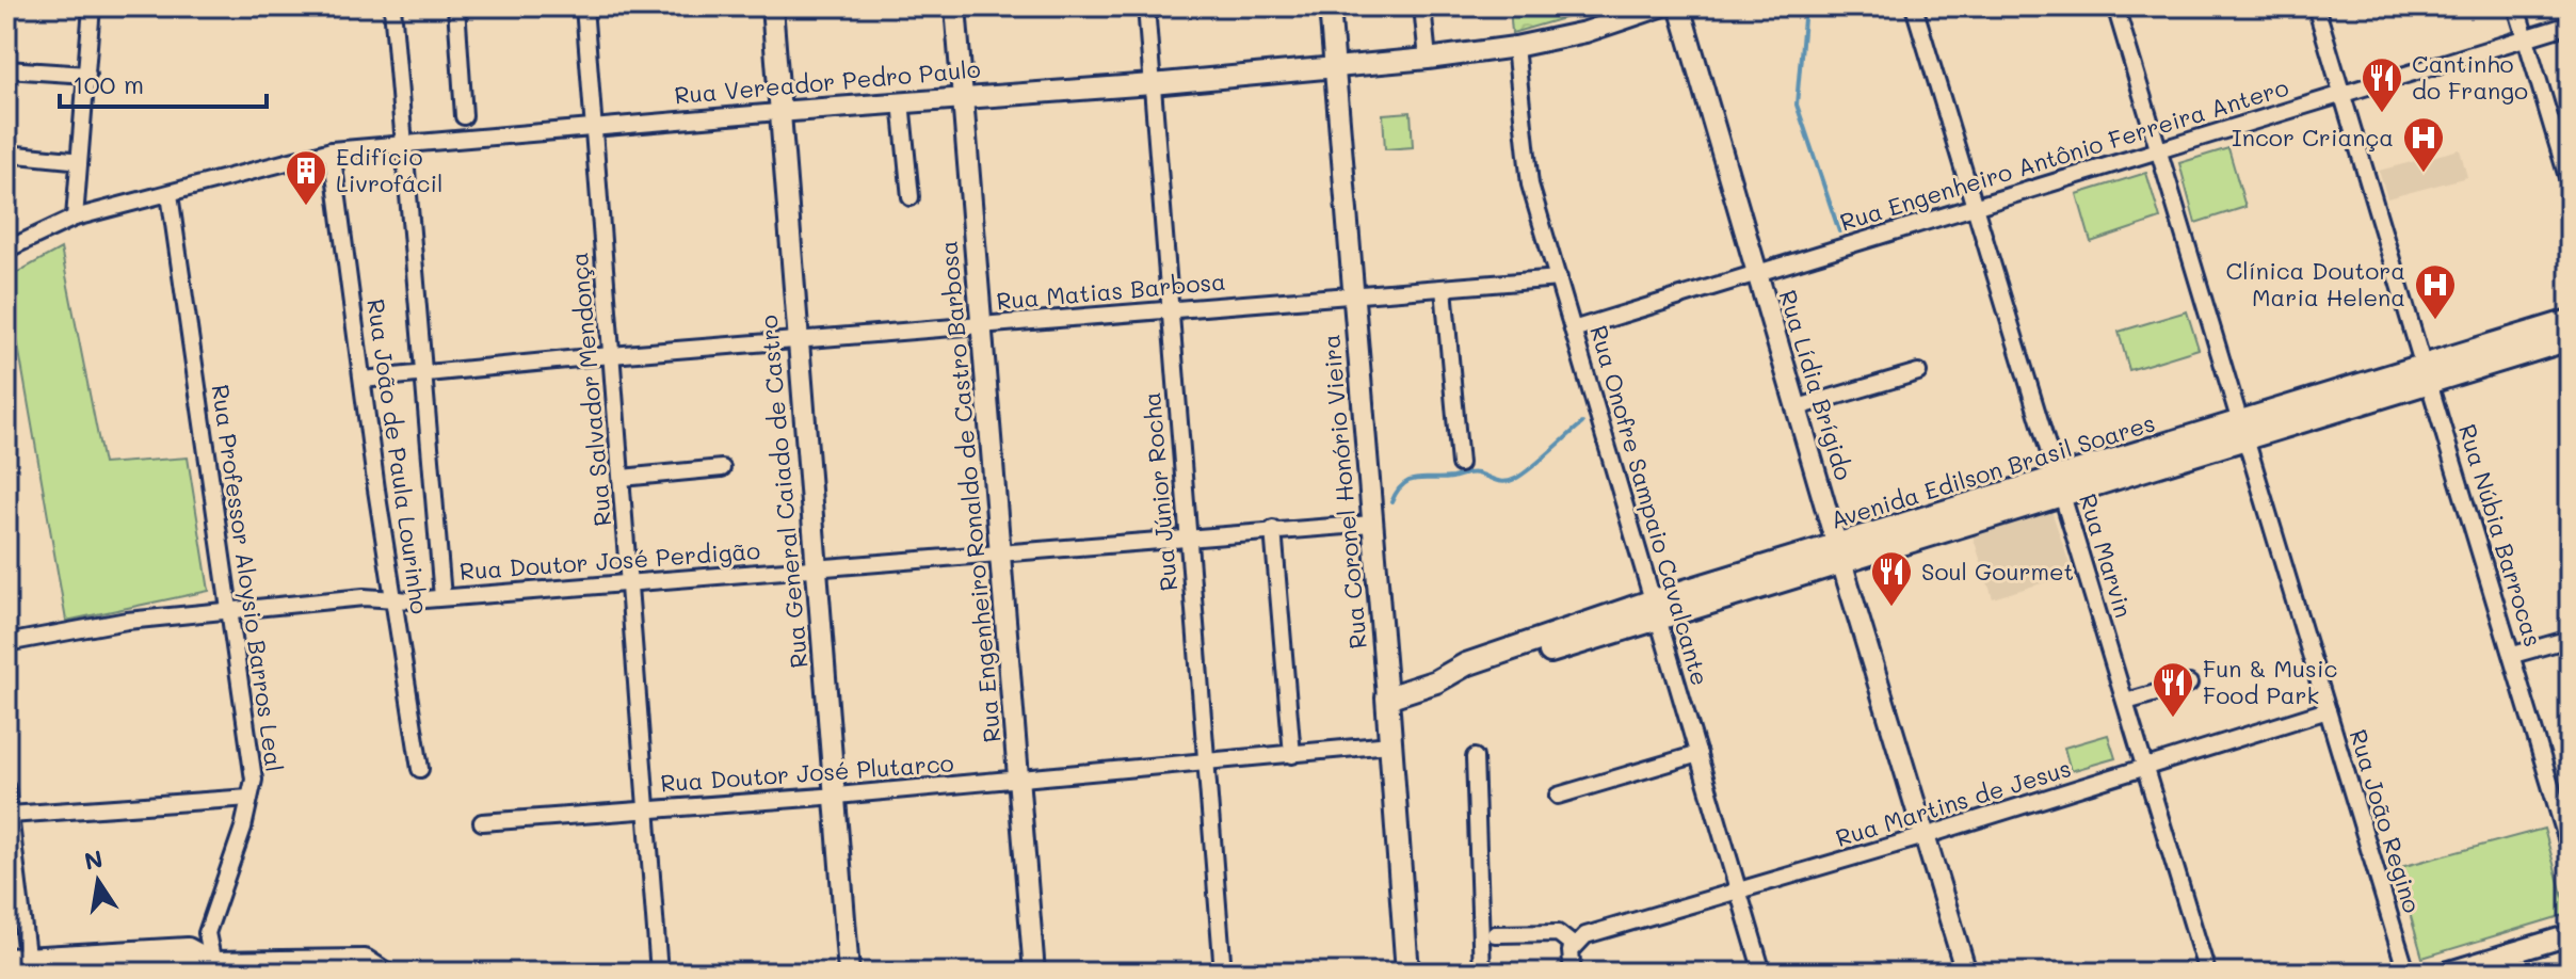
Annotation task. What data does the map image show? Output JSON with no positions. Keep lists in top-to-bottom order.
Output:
{
  "streets": {
    "main road": ["Avenida Edilson Brasil Soares", "Rua Coronel Honório Vieira"],
    "street": [
      "Rua Vereador Pedro Paulo",
      "Rua Engenheiro Antônio Ferreira Antero",
      "Rua Matias Barbosa",
      "Rua Lídia Brígido",
      "Rua Salvador Mendonça",
      "Rua João de Paula Lourinho",
      "Rua General Caiado de Castro",
      "Rua Engenheiro Ronaldo de Castro Barbosa",
      "Rua Júnior Rocha",
      "Rua Onofre Sampaio Cavalcante",
      "Rua Núbia Barrocas",
      "Rua Marvin",
      "Rua Doutor José Perdigão",
      "Rua Professor Aloysio Barros Leal",
      "Rua Doutor José Plutarco",
      "Rua Martins de Jesus",
      "Rua João Regino"
    ]
  },
  "crossings": [
    ["Rua Vereador Pedro Paulo", "Rua Salvador Mendonça"],
    ["Rua Vereador Pedro Paulo", "Rua João de Paula Lourinho"],
    ["Rua Vereador Pedro Paulo", "Rua General Caiado de Castro"],
    ["Rua Vereador Pedro Paulo", "Rua Engenheiro Ronaldo de Castro Barbosa"],
    ["Rua Vereador Pedro Paulo", "Rua Júnior Rocha"],
    ["Rua Vereador Pedro Paulo", "Rua Coronel Honório Vieira"],
    ["Rua Vereador Pedro Paulo", "Rua Onofre Sampaio Cavalcante"],
    ["Rua Vereador Pedro Paulo", "Rua Professor Aloysio Barros Leal"],
    ["Rua Engenheiro Antônio Ferreira Antero", "Rua Lídia Brígido"],
    ["Rua Engenheiro Antônio Ferreira Antero", "Rua Onofre Sampaio Cavalcante"],
    ["Rua Engenheiro Antônio Ferreira Antero", "Rua Núbia Barrocas"],
    ["Rua Engenheiro Antônio Ferreira Antero", "Rua Marvin"],
    ["Rua Engenheiro Antônio Ferreira Antero", "Rua João Regino"],
    ["Rua Matias Barbosa", "Rua Salvador Mendonça"],
    ["Rua Matias Barbosa", "Rua João de Paula Lourinho"],
    ["Rua Matias Barbosa", "Rua General Caiado de Castro"],
    ["Rua Matias Barbosa", "Rua Engenheiro Ronaldo de Castro Barbosa"],
    ["Rua Matias Barbosa", "Rua Júnior Rocha"],
    ["Rua Matias Barbosa", "Rua Coronel Honório Vieira"],
    ["Rua Matias Barbosa", "Rua Onofre Sampaio Cavalcante"],
    ["Rua Lídia Brígido", "Avenida Edilson Brasil Soares"],
    ["Rua Lídia Brígido", "Rua Martins de Jesus"],
    ["Rua Salvador Mendonça", "Rua Doutor José Perdigão"],
    ["Rua Salvador Mendonça", "Rua Doutor José Plutarco"],
    ["Rua João de Paula Lourinho", "Rua Doutor José Perdigão"],
    ["Avenida Edilson Brasil Soares", "Rua Coronel Honório Vieira"],
    ["Avenida Edilson Brasil Soares", "Rua Onofre Sampaio Cavalcante"],
    ["Avenida Edilson Brasil Soares", "Rua Núbia Barrocas"],
    ["Avenida Edilson Brasil Soares", "Rua Marvin"],
    ["Avenida Edilson Brasil Soares", "Rua João Regino"],
    ["Rua General Caiado de Castro", "Rua Doutor José Perdigão"],
    ["Rua General Caiado de Castro", "Rua Doutor José Plutarco"],
    ["Rua Engenheiro Ronaldo de Castro Barbosa", "Rua Doutor José Perdigão"],
    ["Rua Engenheiro Ronaldo de Castro Barbosa", "Rua Doutor José Plutarco"],
    ["Rua Júnior Rocha", "Rua Doutor José Perdigão"],
    ["Rua Júnior Rocha", "Rua Doutor José Plutarco"],
    ["Rua Coronel Honório Vieira", "Rua Doutor José Perdigão"],
    ["Rua Coronel Honório Vieira", "Rua Doutor José Plutarco"],
    ["Rua Onofre Sampaio Cavalcante", "Rua Martins de Jesus"],
    ["Rua Marvin", "Rua Martins de Jesus"],
    ["Rua Doutor José Perdigão", "Rua Professor Aloysio Barros Leal"],
    ["Rua Martins de Jesus", "Rua João Regino"]
  ],
  "places": {
    "restaurant": ["Cantinho do Frango", "Soul Gourmet", "Fun & Music Food Park"],
    "hospital": ["Incor Criança", "Clínica Doutora Maria Helena"],
    "building": ["Edifício Livrofácil"]
  },
  "scale_bar": "100 m",
  "north": "top"
}
